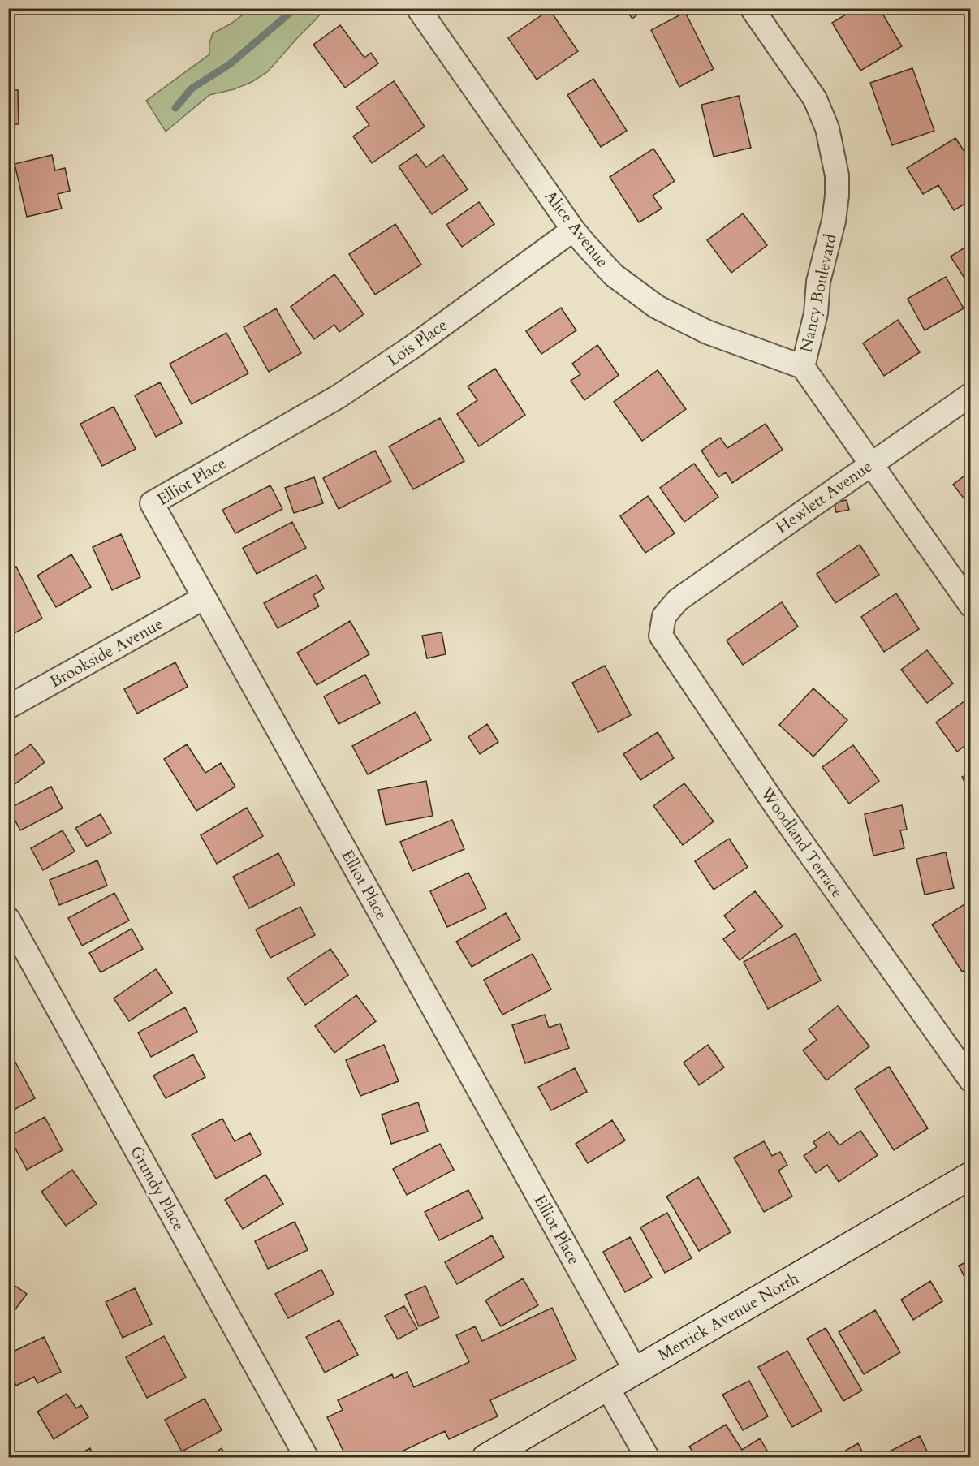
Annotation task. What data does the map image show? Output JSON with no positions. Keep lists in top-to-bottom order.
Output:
{
  "streets": {
    "main road": ["Merrick Avenue North"],
    "street": [
      "Alice Avenue",
      "Nancy Boulevard",
      "Lois Place",
      "Elliot Place",
      "Hewlett Avenue",
      "Brookside Avenue",
      "Woodland Terrace",
      "Grundy Place"
    ]
  },
  "crossings": [
    ["Alice Avenue", "Nancy Boulevard"],
    ["Alice Avenue", "Lois Place"],
    ["Nancy Boulevard", "Hewlett Avenue"],
    ["Lois Place", "Elliot Place"],
    ["Elliot Place", "Brookside Avenue"],
    ["Elliot Place", "Merrick Avenue North"],
    ["Hewlett Avenue", "Woodland Terrace"]
  ]
}
